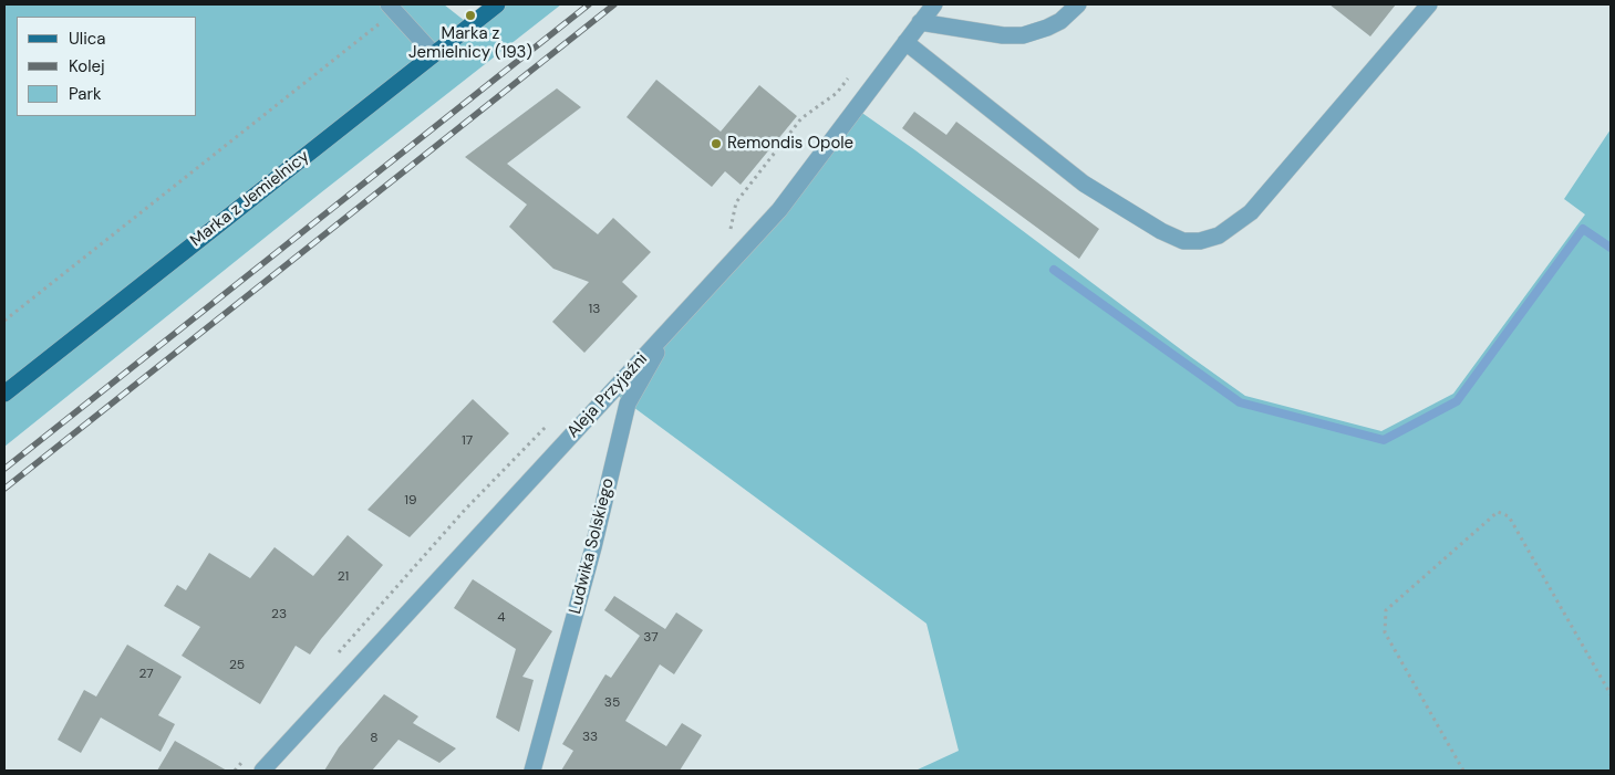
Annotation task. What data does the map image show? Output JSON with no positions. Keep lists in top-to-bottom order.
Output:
{
  "streets": {
    "main road": ["Marka z Jemielnicy"],
    "street": ["Aleja Przyjaźni", "Ludwika Solskiego"]
  },
  "crossings": [
    ["Aleja Przyjaźni", "Ludwika Solskiego"]
  ],
  "places": ["Marka z Jemielnicy (193)", "Remondis Opole"],
  "house_numbers": [
    "13",
    "17",
    "19",
    "21",
    "23",
    "4",
    "37",
    "25",
    "27",
    "35",
    "33",
    "8"
  ],
  "legend": ["Ulica", "Kolej", "Park"]
}
